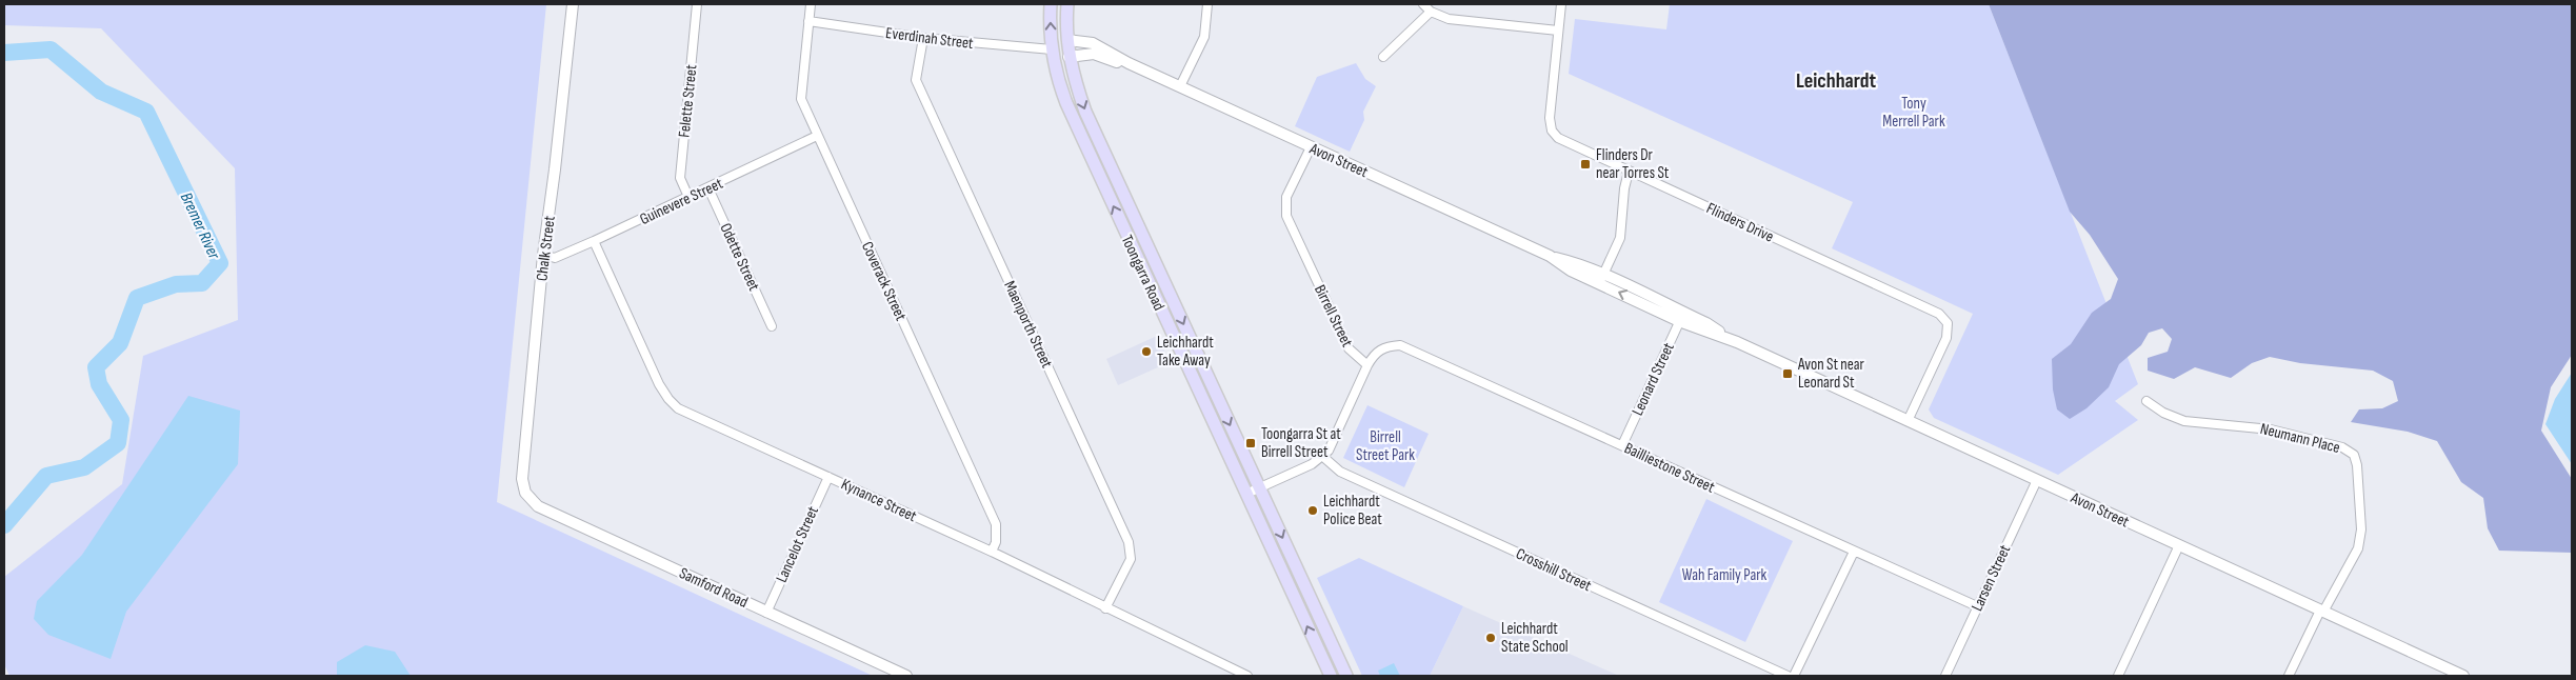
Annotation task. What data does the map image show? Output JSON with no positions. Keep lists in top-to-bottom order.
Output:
{
  "streets": {
    "main road": ["Toongarra Road"],
    "street": [
      "Everdinah Street",
      "Felette Street",
      "Avon Street",
      "Guinevere Street",
      "Flinders Drive",
      "Chalk Street",
      "Odette Street",
      "Coverack Street",
      "Birrell Street",
      "Maenporth Street",
      "Leonard Street",
      "Neumann Place",
      "Bailliestone Street",
      "Kynance Street",
      "Lancelot Street",
      "Crosshill Street",
      "Larsen Street",
      "Samford Road"
    ]
  },
  "crossings": [
    ["Everdinah Street", "Toongarra Road"],
    ["Everdinah Street", "Coverack Street"],
    ["Everdinah Street", "Maenporth Street"],
    ["Felette Street", "Guinevere Street"],
    ["Avon Street", "Flinders Drive"],
    ["Avon Street", "Toongarra Road"],
    ["Avon Street", "Birrell Street"],
    ["Avon Street", "Leonard Street"],
    ["Avon Street", "Neumann Place"],
    ["Avon Street", "Larsen Street"],
    ["Guinevere Street", "Chalk Street"],
    ["Guinevere Street", "Odette Street"],
    ["Guinevere Street", "Coverack Street"],
    ["Guinevere Street", "Kynance Street"],
    ["Chalk Street", "Samford Road"],
    ["Coverack Street", "Kynance Street"],
    ["Birrell Street", "Bailliestone Street"],
    ["Maenporth Street", "Kynance Street"],
    ["Leonard Street", "Bailliestone Street"],
    ["Bailliestone Street", "Larsen Street"],
    ["Kynance Street", "Lancelot Street"],
    ["Lancelot Street", "Samford Road"]
  ],
  "districts": ["Leichhardt"],
  "water": ["Bremer River"],
  "parks": ["Tony Merrell Park", "Birrell Street Park", "Wah Family Park"],
  "places": {
    "transit": ["Flinders Dr near Torres St", "Avon St near Leonard St", "Toongarra St at Birrell Street"],
    "other": ["Leichhardt Take Away", "Leichhardt Police Beat", "Leichhardt State School"]
  }
}
